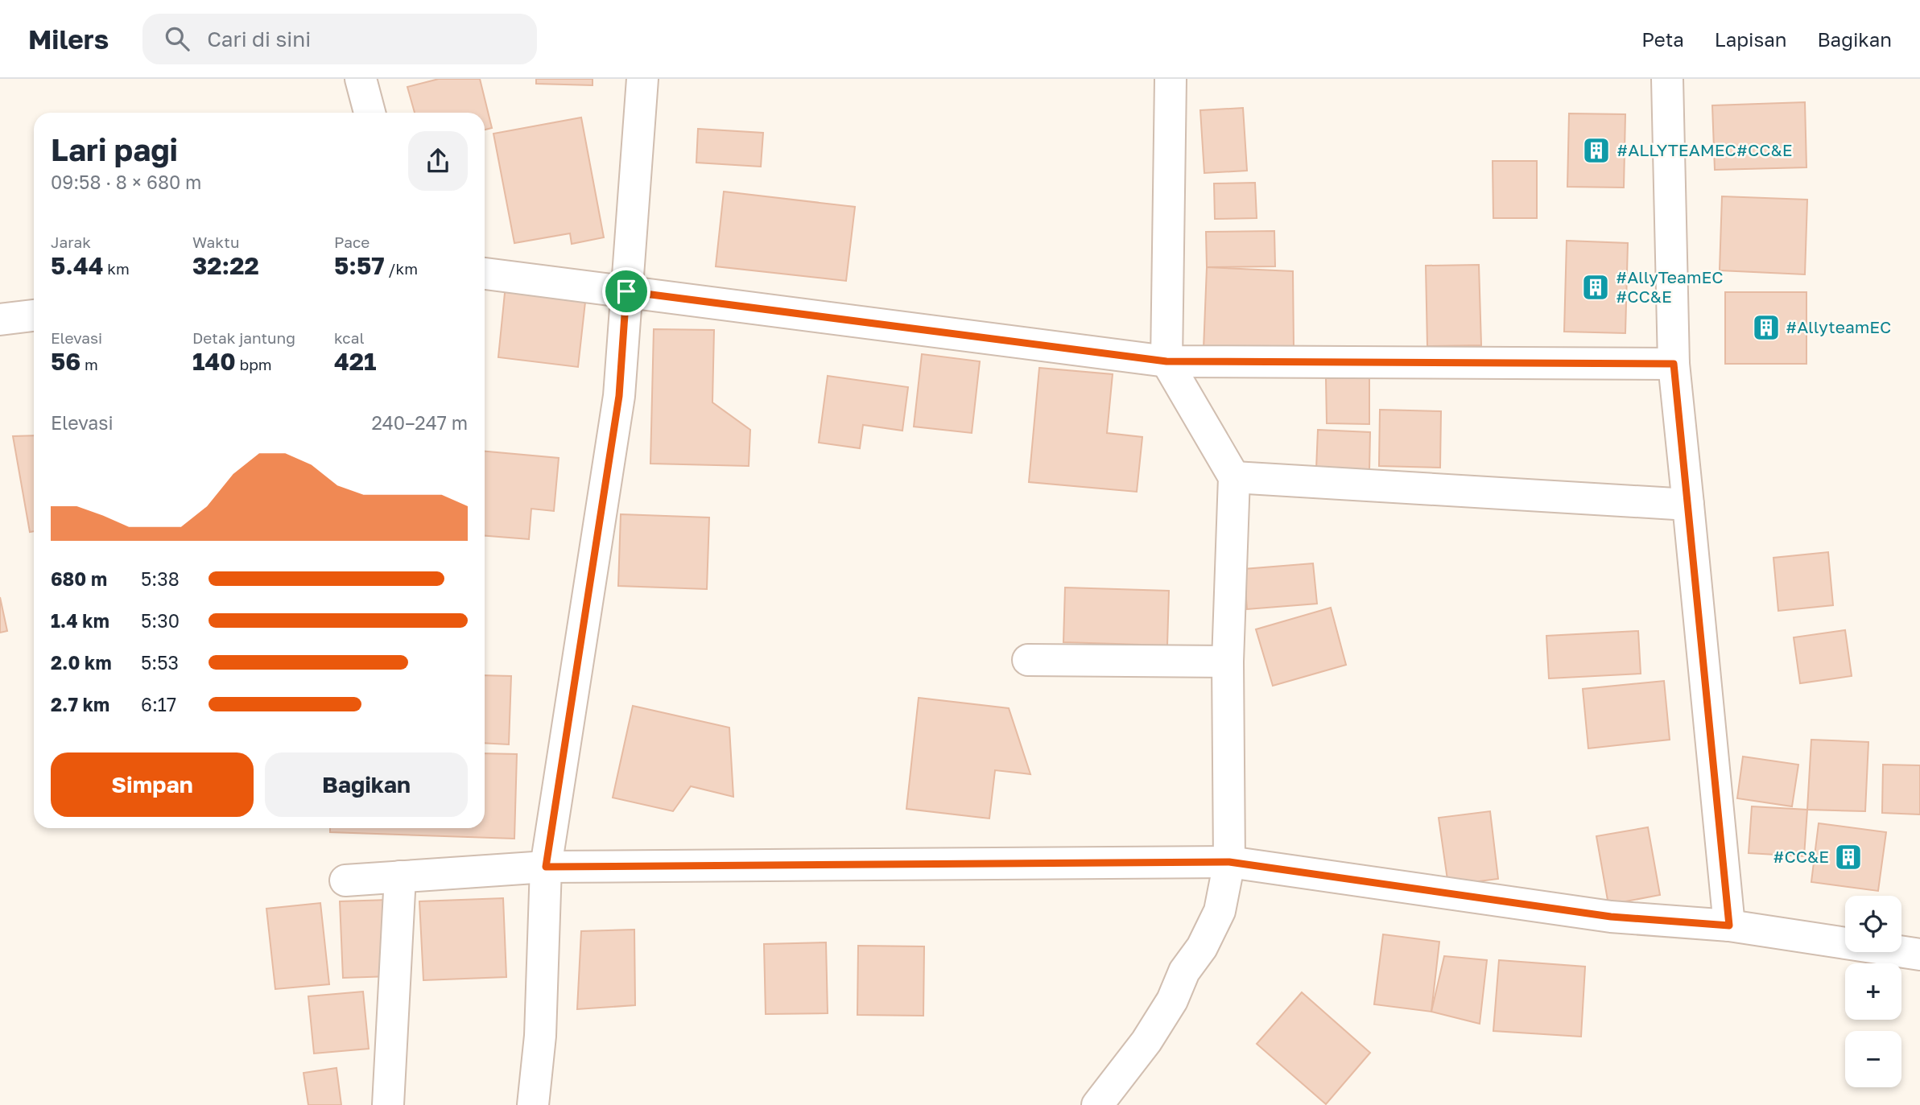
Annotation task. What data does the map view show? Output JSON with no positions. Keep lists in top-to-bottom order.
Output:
{
  "places": {
    "building": [
      "#ALLYTEAMEC#CC&E",
      "#AllyTeamEC #CC&E",
      "#AllyteamEC",
      "#CC&E"
    ]
  },
  "page": {
    "header": "Milers",
    "search": "Cari di sini",
    "nav": ["Peta", "Lapisan", "Bagikan"],
    "heading": ["Lari pagi", "09:58 · 8 × 680 m"],
    "stats": [
      ["Jarak", "5.44 km"],
      ["Waktu", "32:22"],
      ["Pace", "5:57 /km"],
      ["Elevasi", "56 m"],
      ["Detak jantung", "140 bpm"],
      ["kcal", "421"]
    ],
    "chart": ["Elevasi", "240–247 m"],
    "list": [
      {
        "name": "680 m",
        "note": "5:38"
      },
      {
        "name": "1.4 km",
        "note": "5:30"
      },
      {
        "name": "2.0 km",
        "note": "5:53"
      },
      {
        "name": "2.7 km",
        "note": "6:17"
      }
    ],
    "buttons": ["Simpan", "Bagikan"],
    "map_buttons": ["+", "−"]
  }
}
